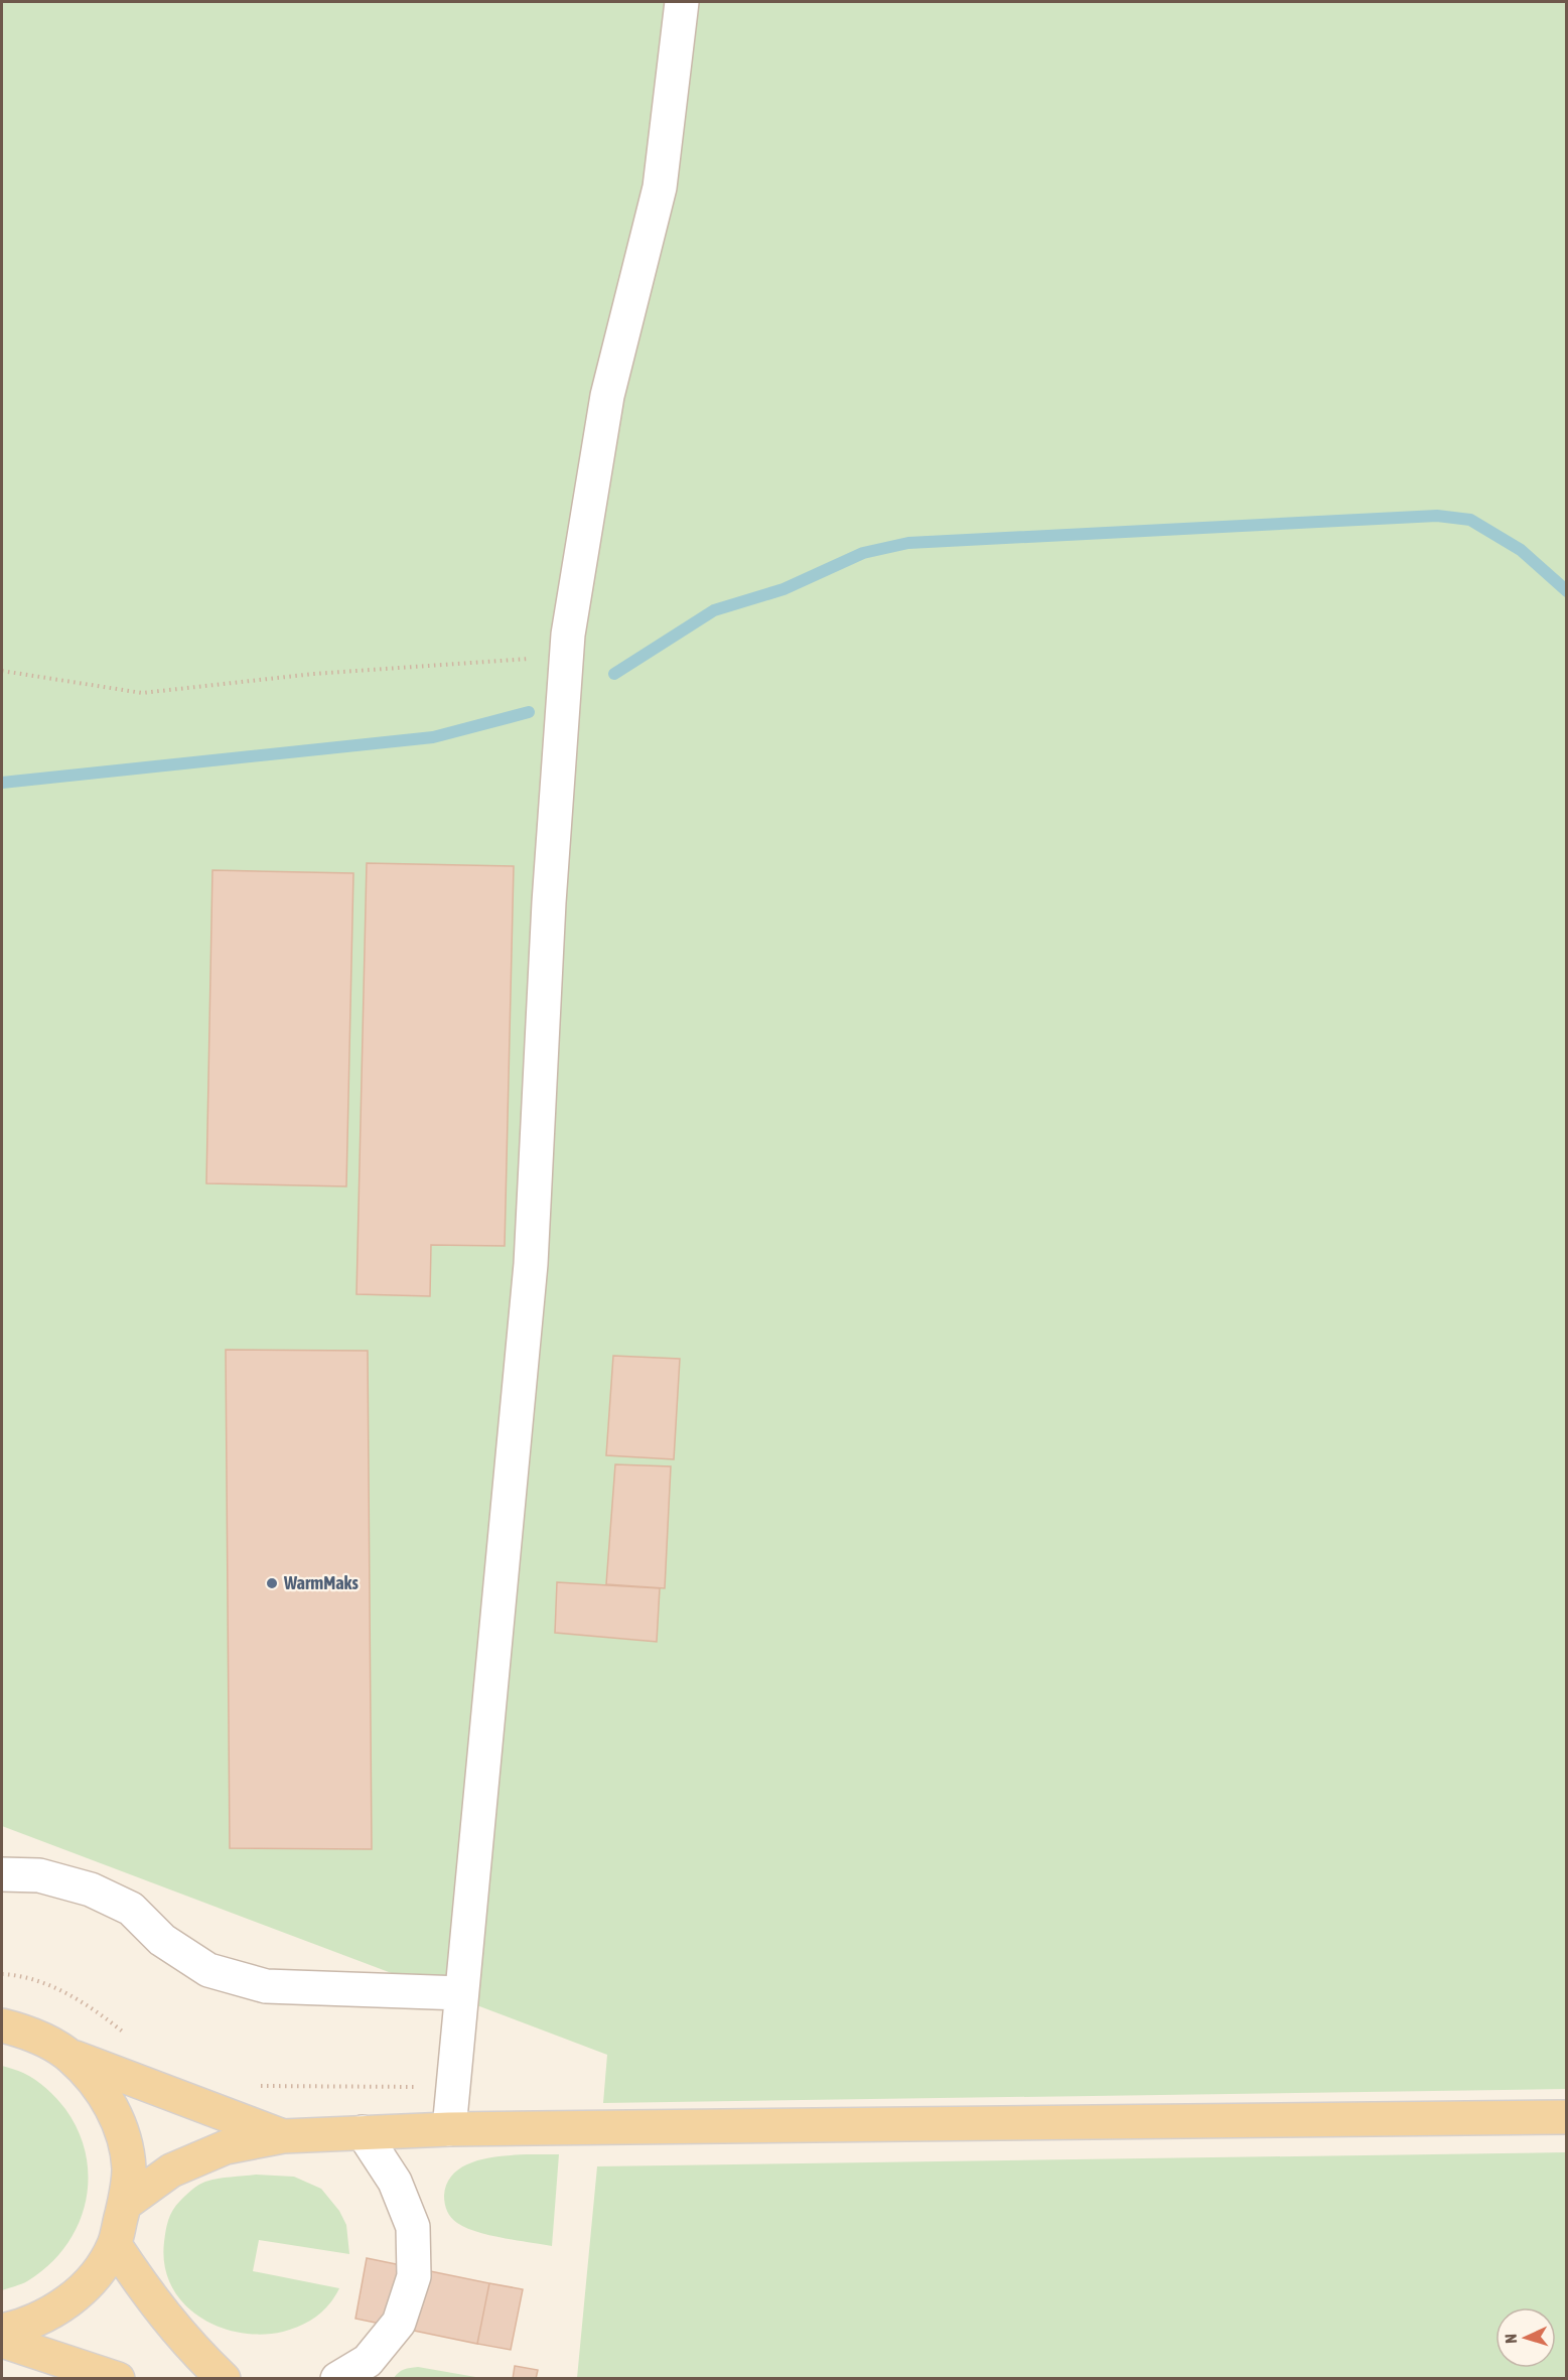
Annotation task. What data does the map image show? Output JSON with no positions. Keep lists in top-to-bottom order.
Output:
{
  "places": ["WarmMaks"],
  "north": "left"
}
